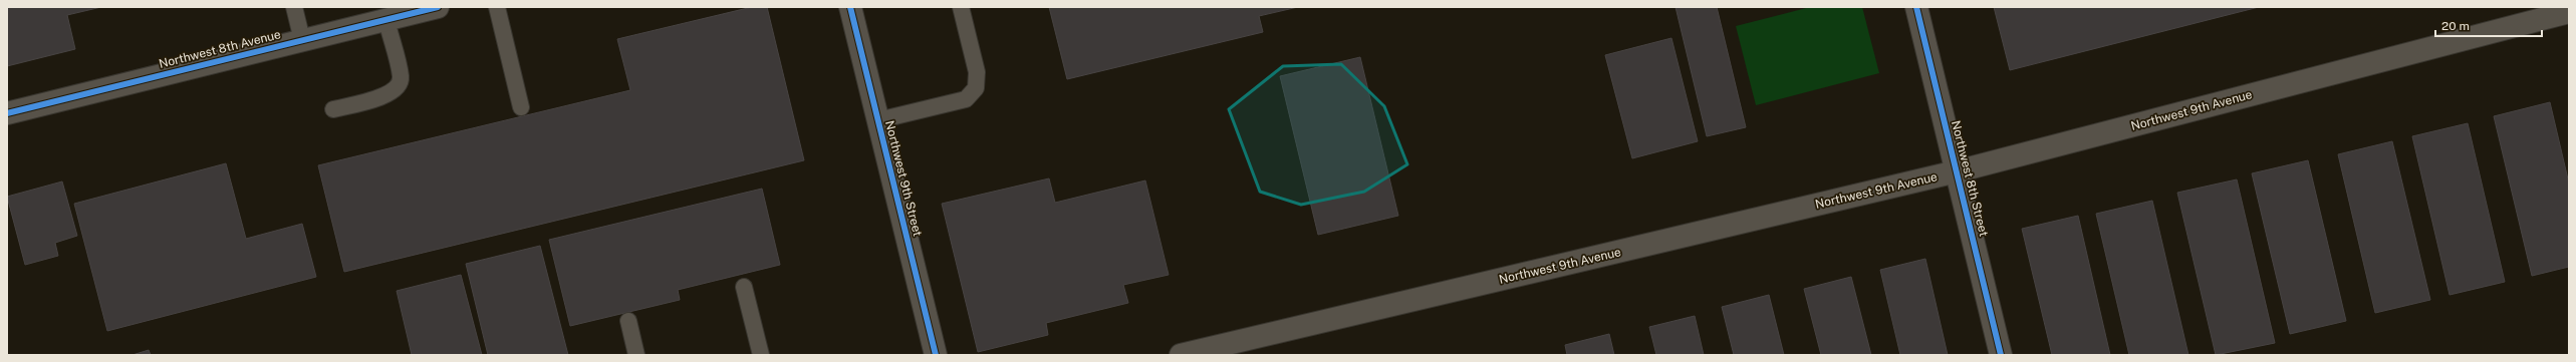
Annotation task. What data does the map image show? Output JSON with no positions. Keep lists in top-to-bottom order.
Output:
{
  "streets": {
    "main road": [
      "Northwest 8th Avenue",
      "Northwest 9th Avenue",
      "Northwest 9th Street",
      "Northwest 8th Street"
    ]
  },
  "crossings": [
    ["Northwest 9th Avenue", "Northwest 8th Street"]
  ],
  "scale_bar": "20 m"
}
